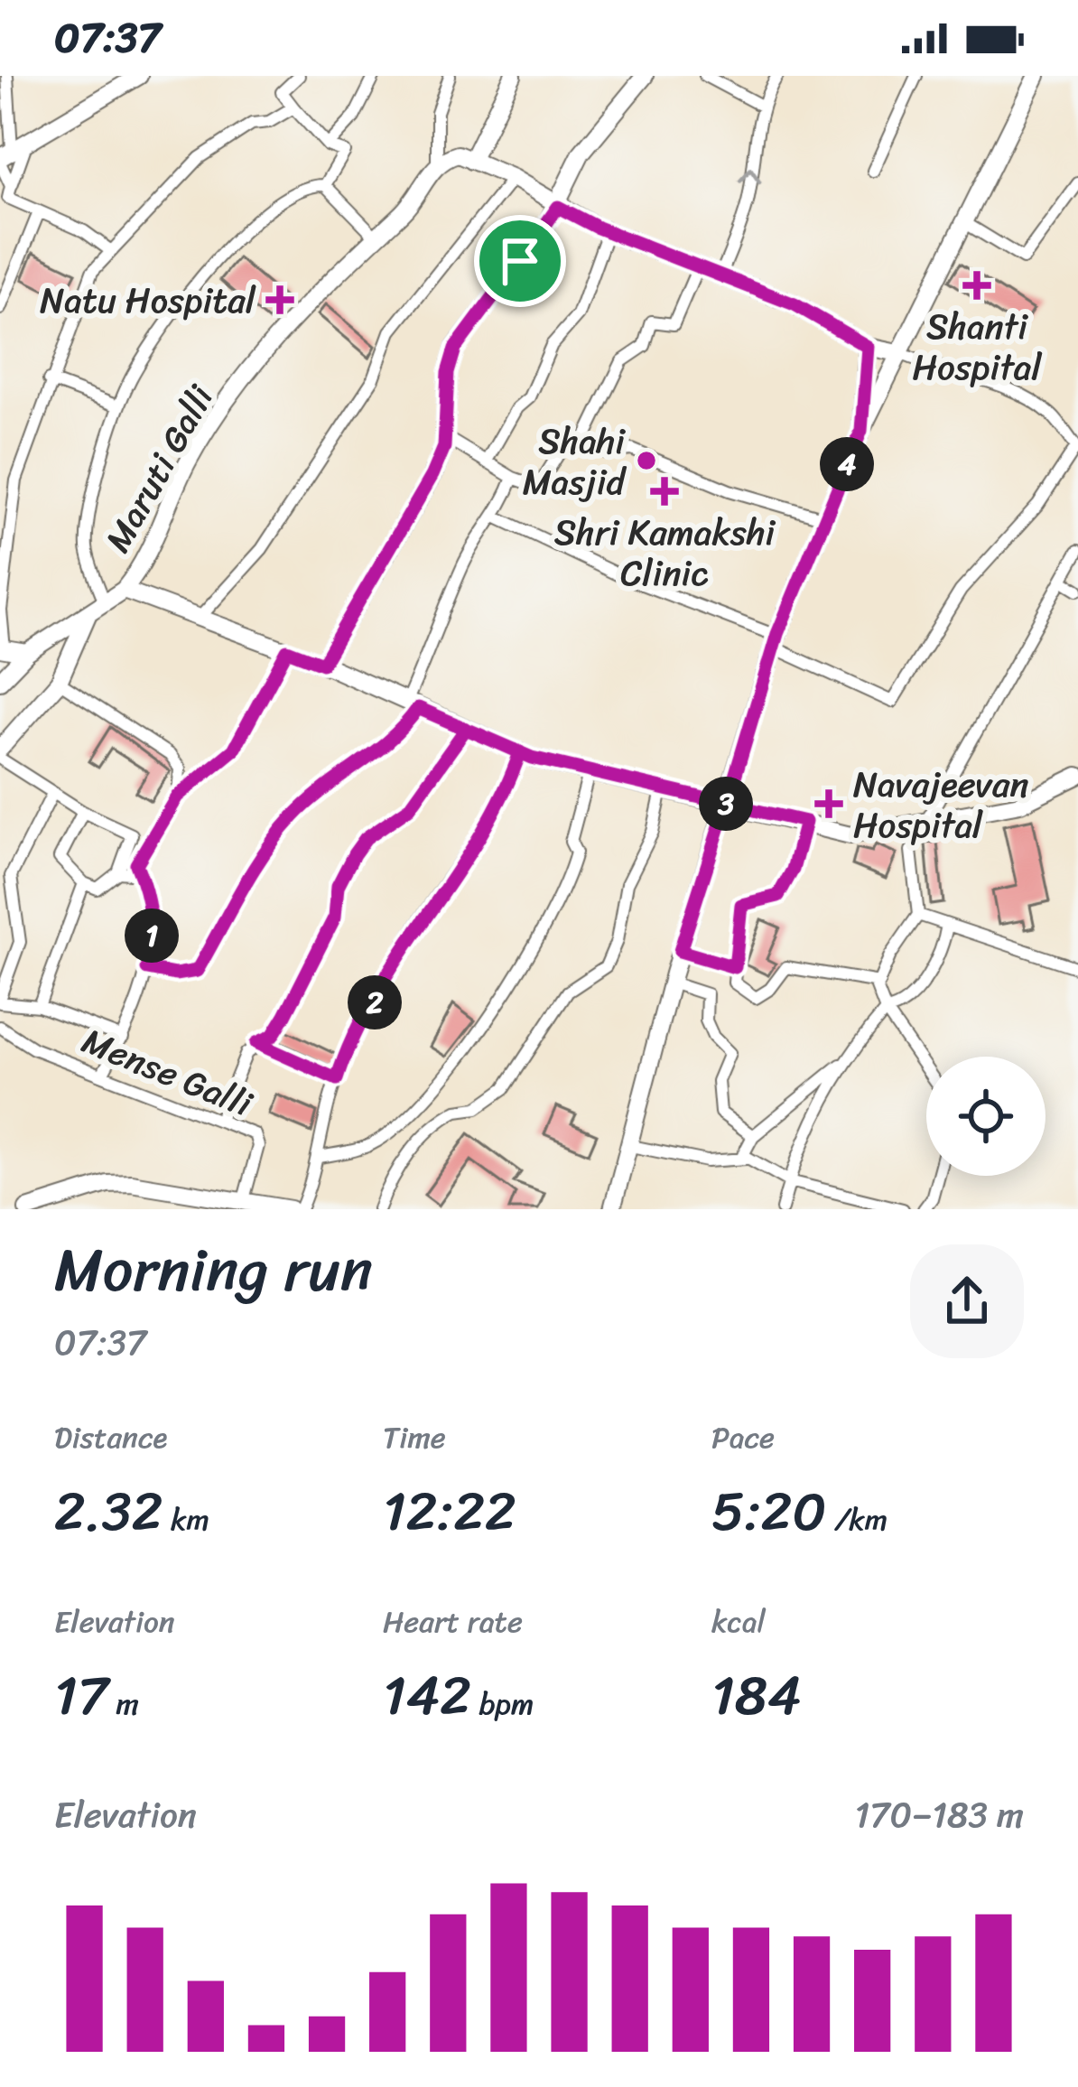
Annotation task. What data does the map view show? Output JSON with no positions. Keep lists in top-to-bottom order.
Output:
{
  "streets": {
    "street": ["Maruti Galli", "Mense Galli"]
  },
  "places": {
    "health": [
      "Shanti Hospital",
      "Natu Hospital",
      "Shri Kamakshi Clinic",
      "Navajeevan Hospital"
    ],
    "other": ["Shahi Masjid"]
  },
  "page": {
    "status": "07:37",
    "pins": [
      "4",
      "3",
      "1",
      "2"
    ],
    "heading": ["Morning run", "07:37"],
    "stats": [
      ["Distance", "2.32 km"],
      ["Time", "12:22"],
      ["Pace", "5:20 /km"],
      ["Elevation", "17 m"],
      ["Heart rate", "142 bpm"],
      ["kcal", "184"]
    ],
    "chart": ["Elevation", "170–183 m"]
  }
}
